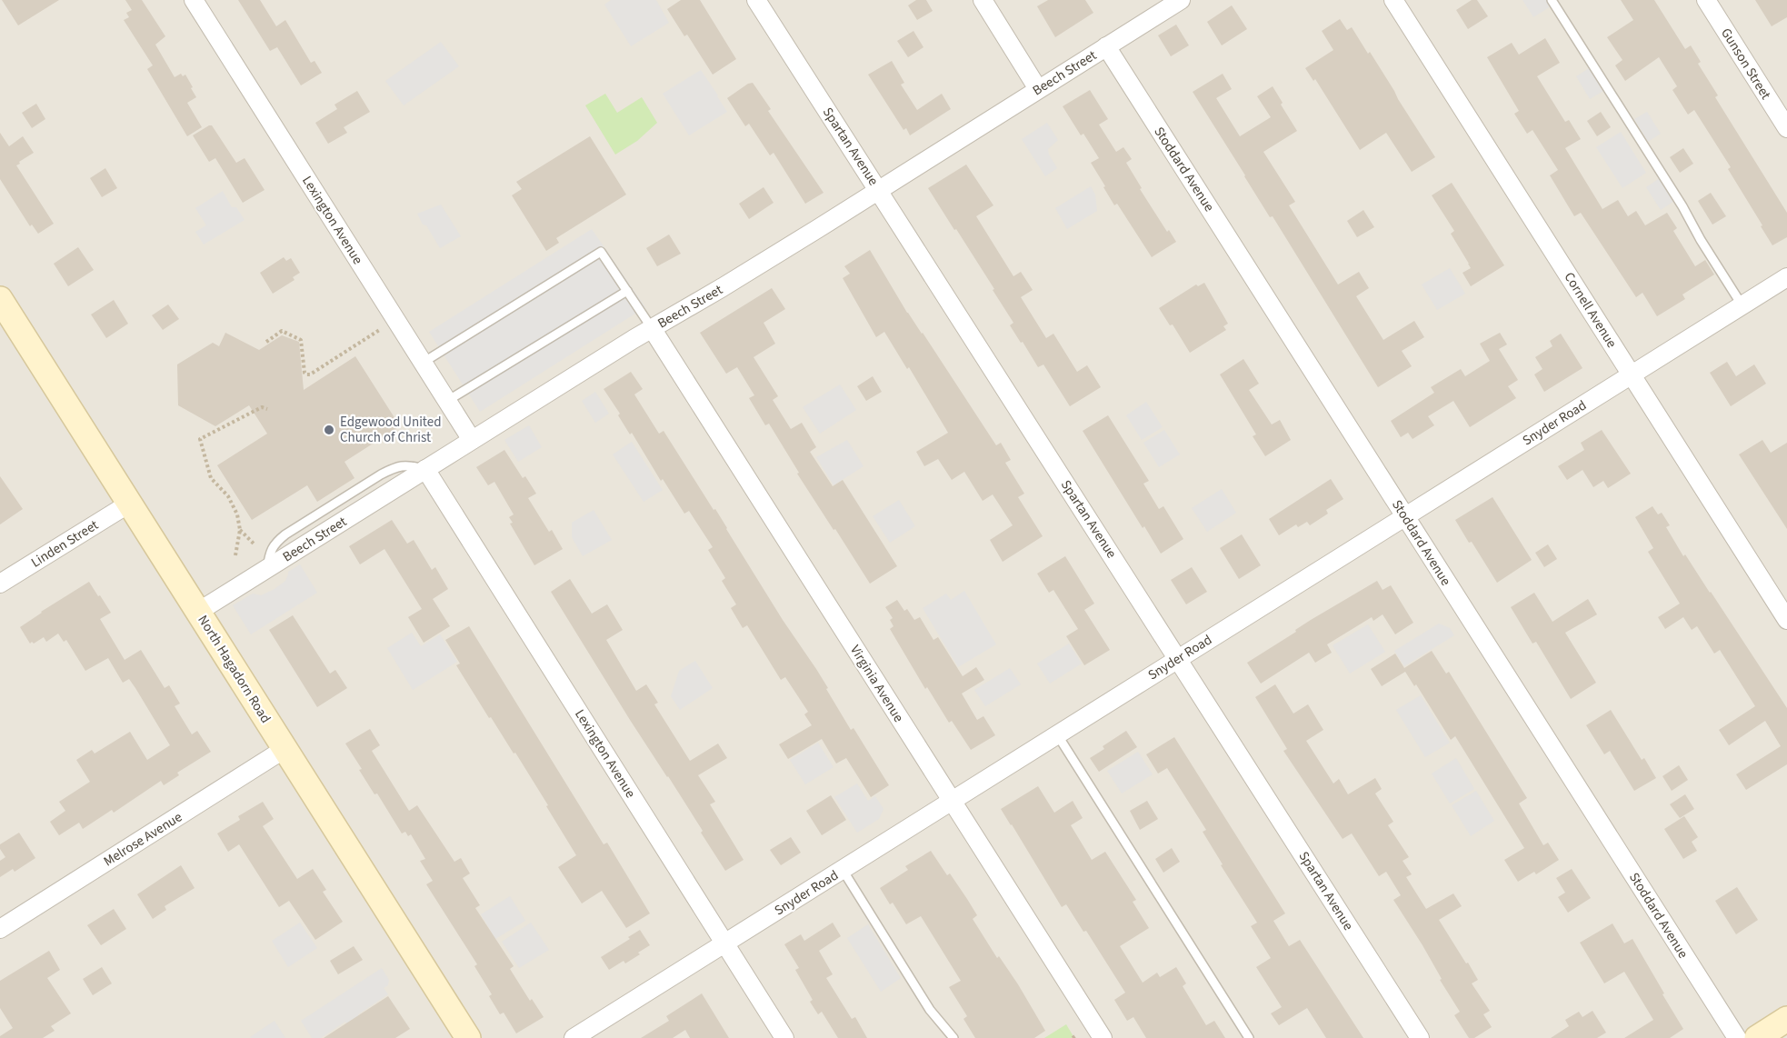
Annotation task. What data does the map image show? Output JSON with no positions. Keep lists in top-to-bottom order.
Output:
{
  "streets": {
    "street": [
      "Gunson Street",
      "Beech Street",
      "Spartan Avenue",
      "Stoddard Avenue",
      "Lexington Avenue",
      "Cornell Avenue",
      "Snyder Road",
      "Linden Street",
      "North Hagadorn Road",
      "Virginia Avenue",
      "Melrose Avenue"
    ]
  },
  "crossings": [
    ["Beech Street", "Spartan Avenue"],
    ["Beech Street", "Stoddard Avenue"],
    ["Beech Street", "Lexington Avenue"],
    ["Beech Street", "North Hagadorn Road"],
    ["Beech Street", "Virginia Avenue"],
    ["Spartan Avenue", "Snyder Road"],
    ["Stoddard Avenue", "Snyder Road"],
    ["Lexington Avenue", "Snyder Road"],
    ["Cornell Avenue", "Snyder Road"],
    ["Snyder Road", "Virginia Avenue"],
    ["Linden Street", "North Hagadorn Road"],
    ["North Hagadorn Road", "Melrose Avenue"]
  ],
  "places": ["Edgewood United Church of Christ"]
}
